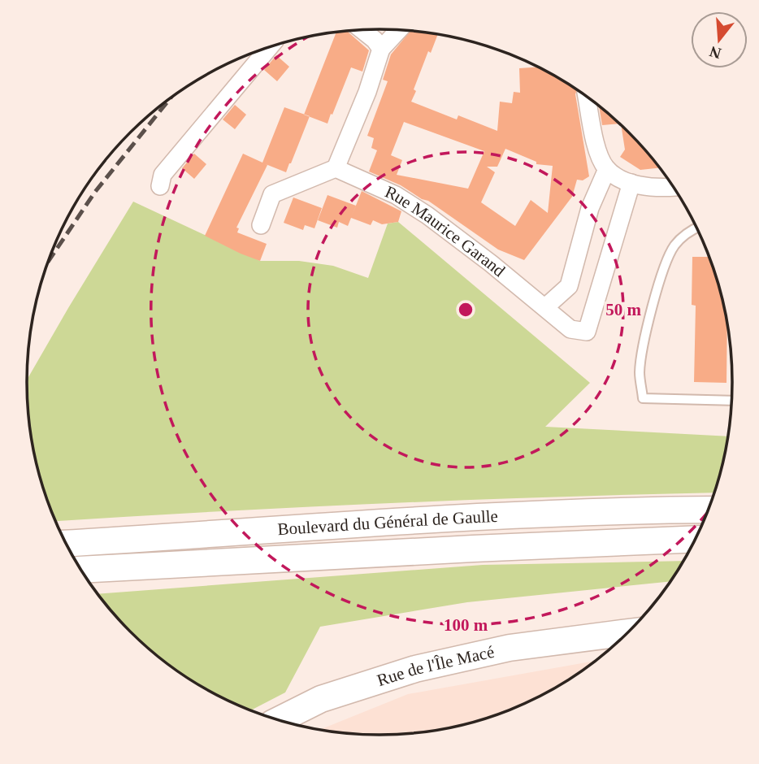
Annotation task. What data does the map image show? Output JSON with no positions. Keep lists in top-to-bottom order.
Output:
{
  "streets": {
    "main road": ["Boulevard du Général de Gaulle", "Rue de l'Île Macé"],
    "street": ["Rue Maurice Garand"]
  },
  "north": "bottom",
  "rings": ["50 m", "100 m"]
}
